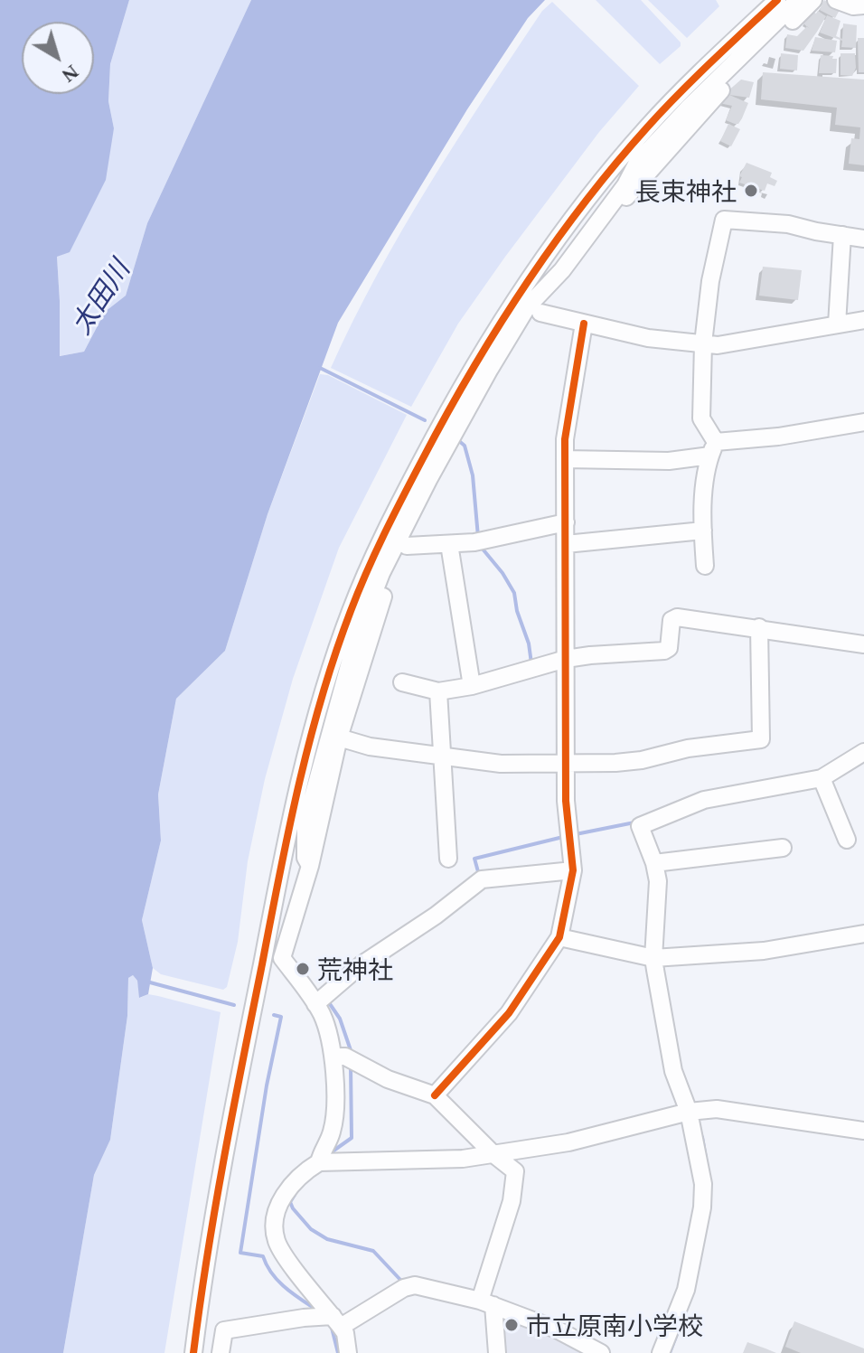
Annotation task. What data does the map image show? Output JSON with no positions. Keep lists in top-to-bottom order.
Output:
{
  "water": ["太田川"],
  "places": ["長束神社", "荒神社", "市立原南小学校"],
  "north": "bottom right"
}
